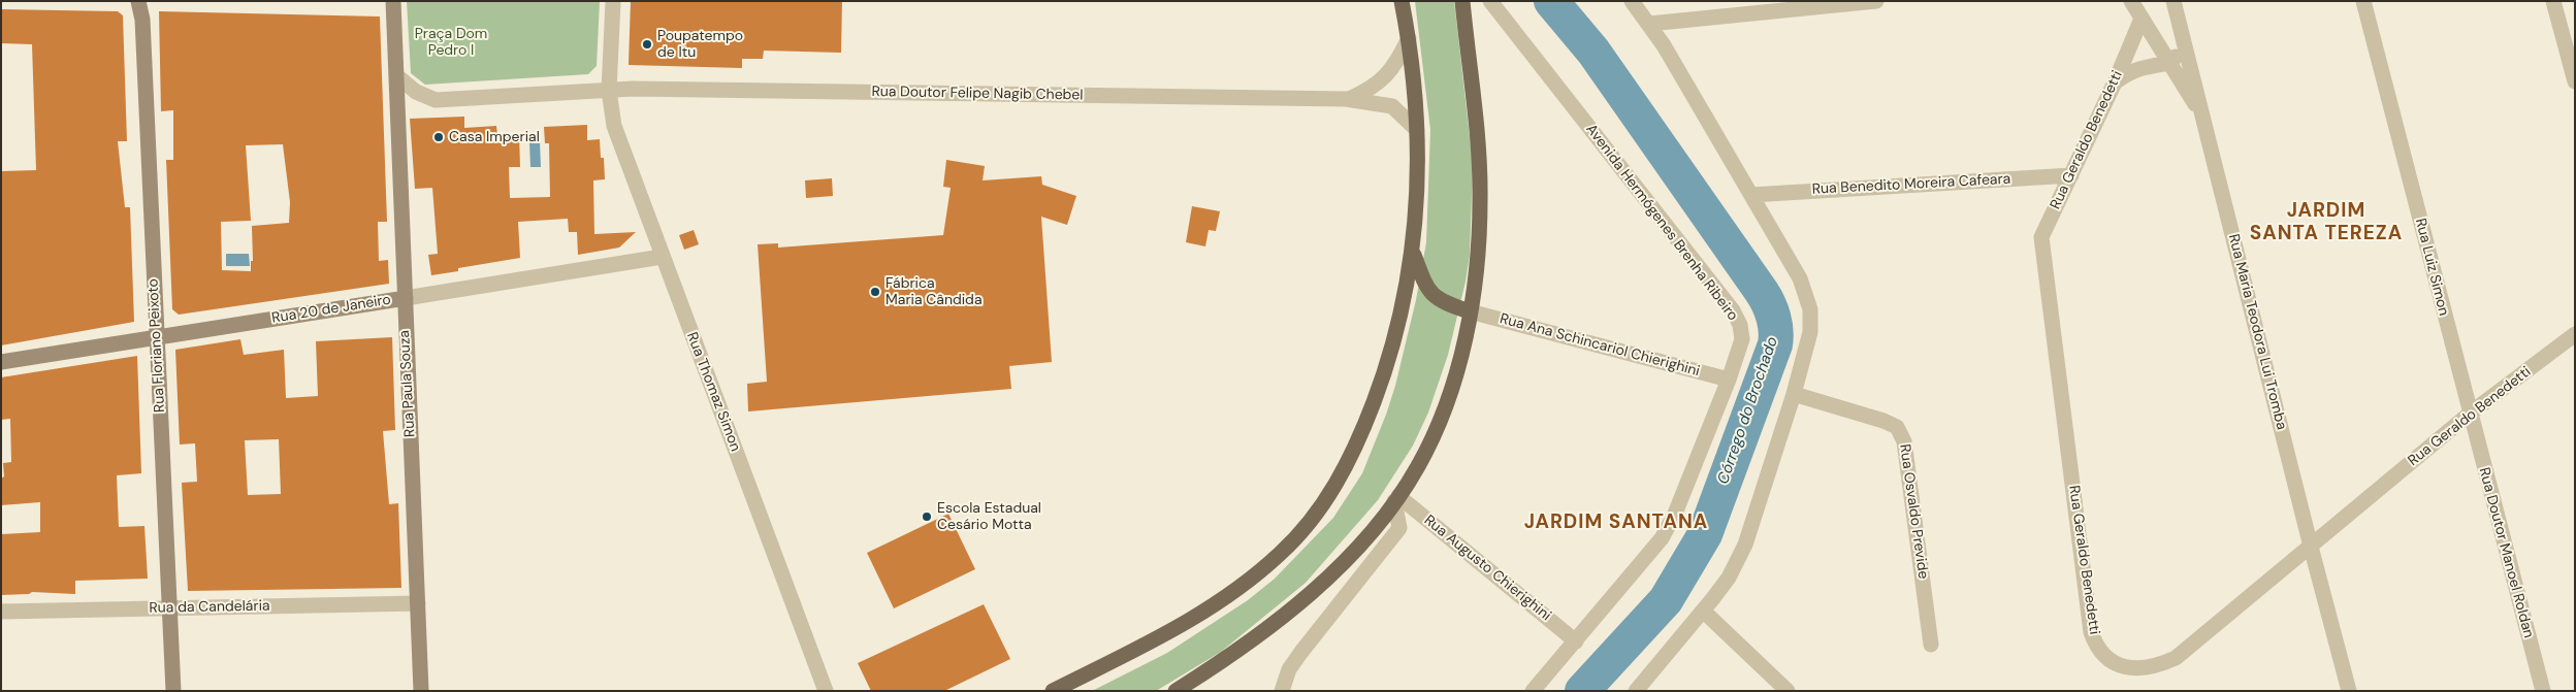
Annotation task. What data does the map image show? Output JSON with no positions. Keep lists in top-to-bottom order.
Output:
{
  "streets": {
    "main road": ["Rua 20 de Janeiro", "Rua Floriano Peixoto", "Rua Paula Souza"],
    "street": [
      "Rua Doutor Felipe Nagib Chebel",
      "Rua Geraldo Benedetti",
      "Rua Benedito Moreira Cafeara",
      "Avenida Hermógenes Brenha Ribeiro",
      "Rua Luiz Simon",
      "Rua Maria Teodora Lui Tromba",
      "Rua Ana Schincariol Chierighini",
      "Rua Thomaz Simon",
      "Rua Osvaldo Previde",
      "Rua Doutor Manoel Roldan",
      "Rua Augusto Chierighini",
      "Rua da Candelária"
    ]
  },
  "crossings": [
    ["Rua Doutor Felipe Nagib Chebel", "Rua Thomaz Simon"],
    ["Rua Geraldo Benedetti", "Rua Benedito Moreira Cafeara"],
    ["Rua Geraldo Benedetti", "Rua Luiz Simon"],
    ["Rua Geraldo Benedetti", "Rua Maria Teodora Lui Tromba"],
    ["Rua Geraldo Benedetti", "Rua Doutor Manoel Roldan"],
    ["Avenida Hermógenes Brenha Ribeiro", "Rua Ana Schincariol Chierighini"],
    ["Avenida Hermógenes Brenha Ribeiro", "Rua Augusto Chierighini"],
    ["Rua Luiz Simon", "Rua Doutor Manoel Roldan"],
    ["Rua 20 de Janeiro", "Rua Floriano Peixoto"],
    ["Rua 20 de Janeiro", "Rua Paula Souza"],
    ["Rua 20 de Janeiro", "Rua Thomaz Simon"],
    ["Rua Floriano Peixoto", "Rua da Candelária"],
    ["Rua Paula Souza", "Rua da Candelária"]
  ],
  "districts": ["JARDIM SANTA TEREZA", "JARDIM SANTANA"],
  "water": ["Córrego do Brochado"],
  "parks": ["Praça Dom Pedro I"],
  "places": [
    "Poupatempo de Itu",
    "Casa Imperial",
    "Fábrica Maria Cândida",
    "Escola Estadual Cesário Motta"
  ]
}
